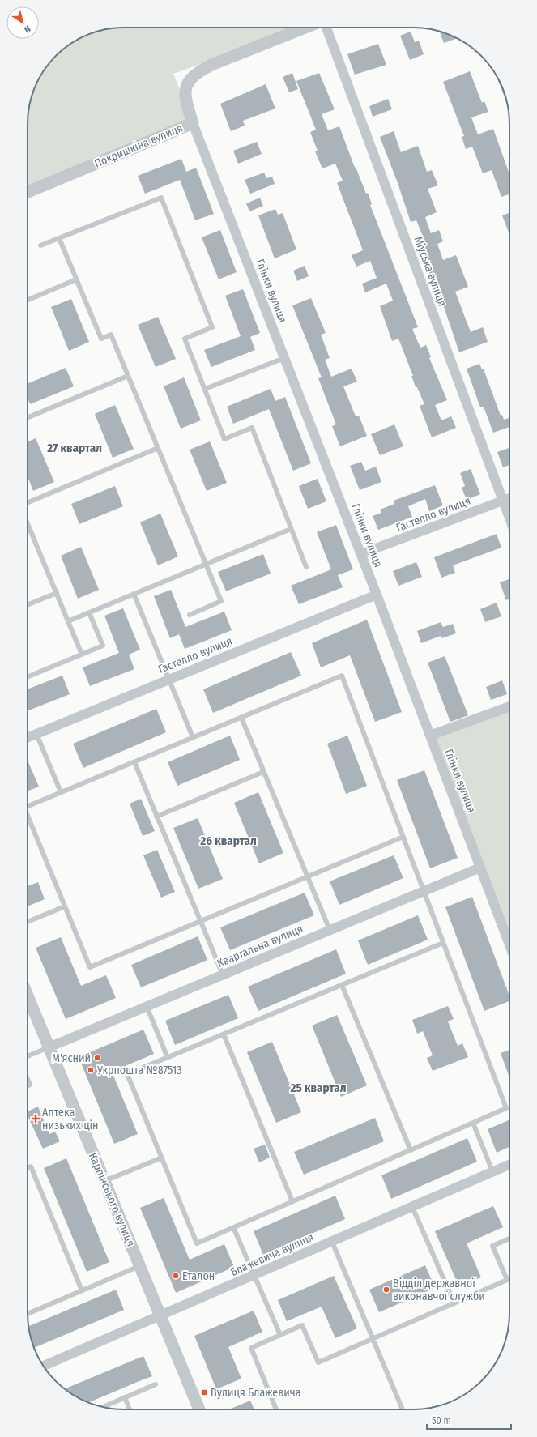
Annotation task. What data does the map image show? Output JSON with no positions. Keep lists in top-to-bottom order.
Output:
{
  "streets": {
    "street": [
      "Покришкіна вулиця",
      "Міуська вулиця",
      "Глінки вулиця",
      "Гастелло вулиця",
      "Квартальна вулиця",
      "Карпінського вулиця",
      "Блажевича вулиця"
    ]
  },
  "crossings": [
    ["Покришкіна вулиця", "Глінки вулиця"],
    ["Міуська вулиця", "Гастелло вулиця"],
    ["Глінки вулиця", "Гастелло вулиця"],
    ["Глінки вулиця", "Квартальна вулиця"],
    ["Квартальна вулиця", "Карпінського вулиця"],
    ["Карпінського вулиця", "Блажевича вулиця"]
  ],
  "districts": ["27 квартал", "26 квартал", "25 квартал"],
  "places": {
    "other": [
      "М'ясний",
      "Укрпошта №87513",
      "Еталон",
      "Відділ державної виконавчої служби"
    ],
    "health": ["Аптека низьких цін"],
    "transit": ["Вулиця Блажевича"]
  },
  "scale_bar": "50 m",
  "north": "bottom right"
}
